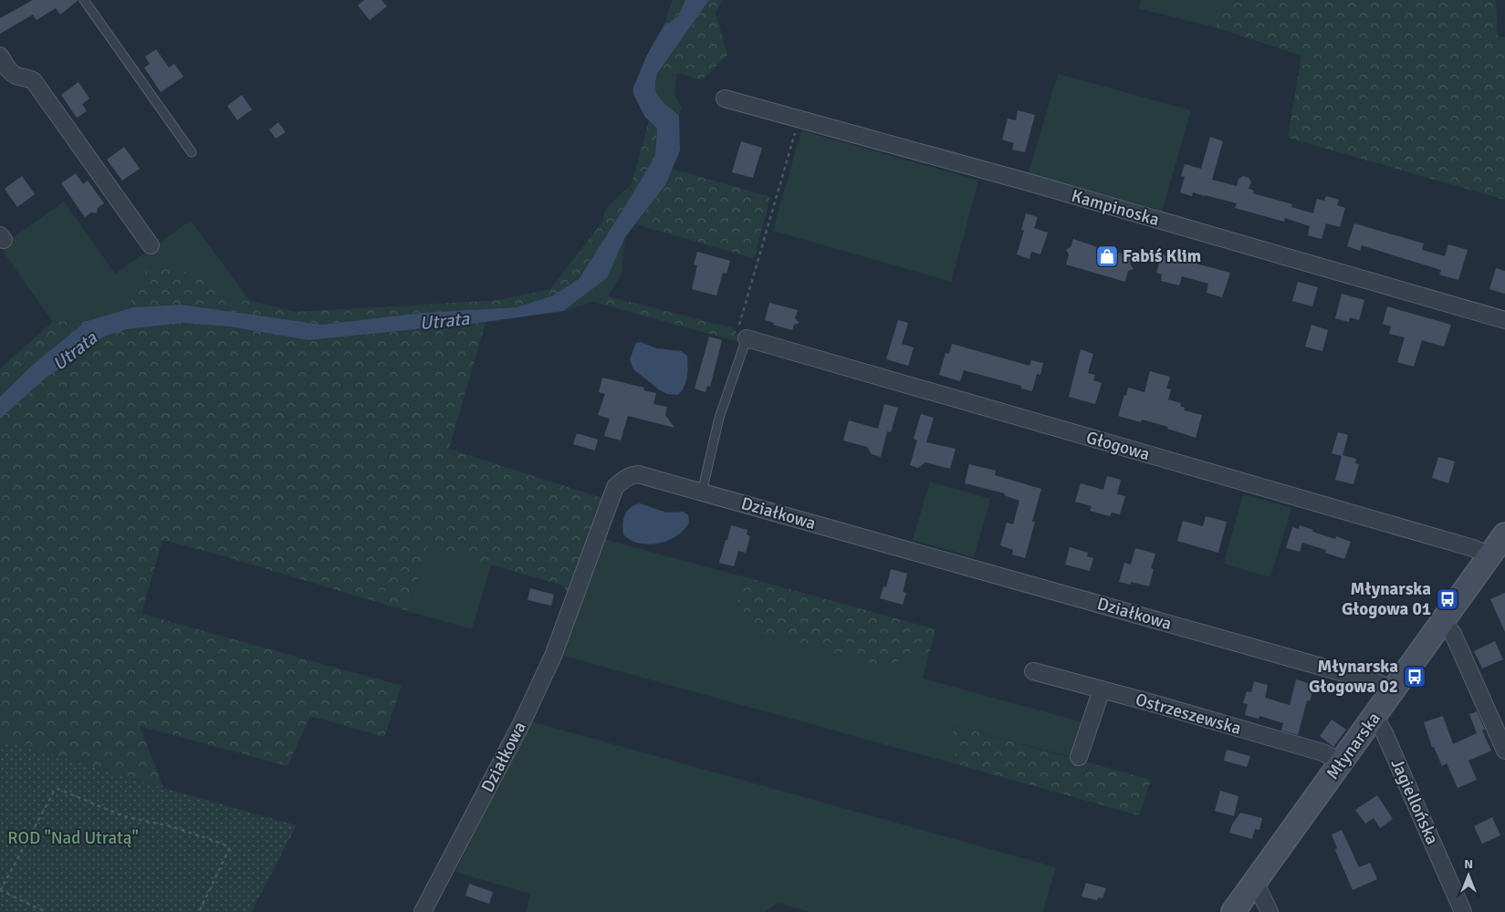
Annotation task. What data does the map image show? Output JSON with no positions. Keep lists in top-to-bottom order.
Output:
{
  "streets": {
    "street": [
      "Kampinoska",
      "Głogowa",
      "Działkowa",
      "Ostrzeszewska",
      "Młynarska",
      "Jagiellońska"
    ]
  },
  "crossings": [
    ["Głogowa", "Młynarska"],
    ["Działkowa", "Młynarska"],
    ["Ostrzeszewska", "Młynarska"],
    ["Młynarska", "Jagiellońska"]
  ],
  "water": ["Utrata"],
  "parks": ["ROD \"Nad Utratą\""],
  "places": {
    "shop": ["Fabiś Klim"],
    "bus stop": ["Młynarska Głogowa 01", "Młynarska Głogowa 02"]
  },
  "north": "top"
}
